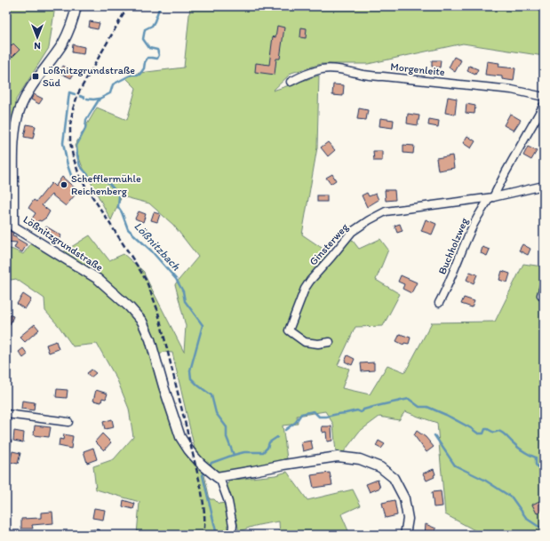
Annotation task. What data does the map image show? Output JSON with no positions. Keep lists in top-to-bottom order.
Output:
{
  "streets": {
    "street": [
      "Morgenleite",
      "Lößnitzgrundstraße",
      "Ginsterweg",
      "Buchholzweg"
    ]
  },
  "crossings": [
    ["Ginsterweg", "Buchholzweg"]
  ],
  "water": ["Lößnitzbach"],
  "places": {
    "transit": ["Lößnitzgrundstraße Süd"],
    "other": ["Schefflermühle Reichenberg"]
  },
  "north": "bottom"
}
